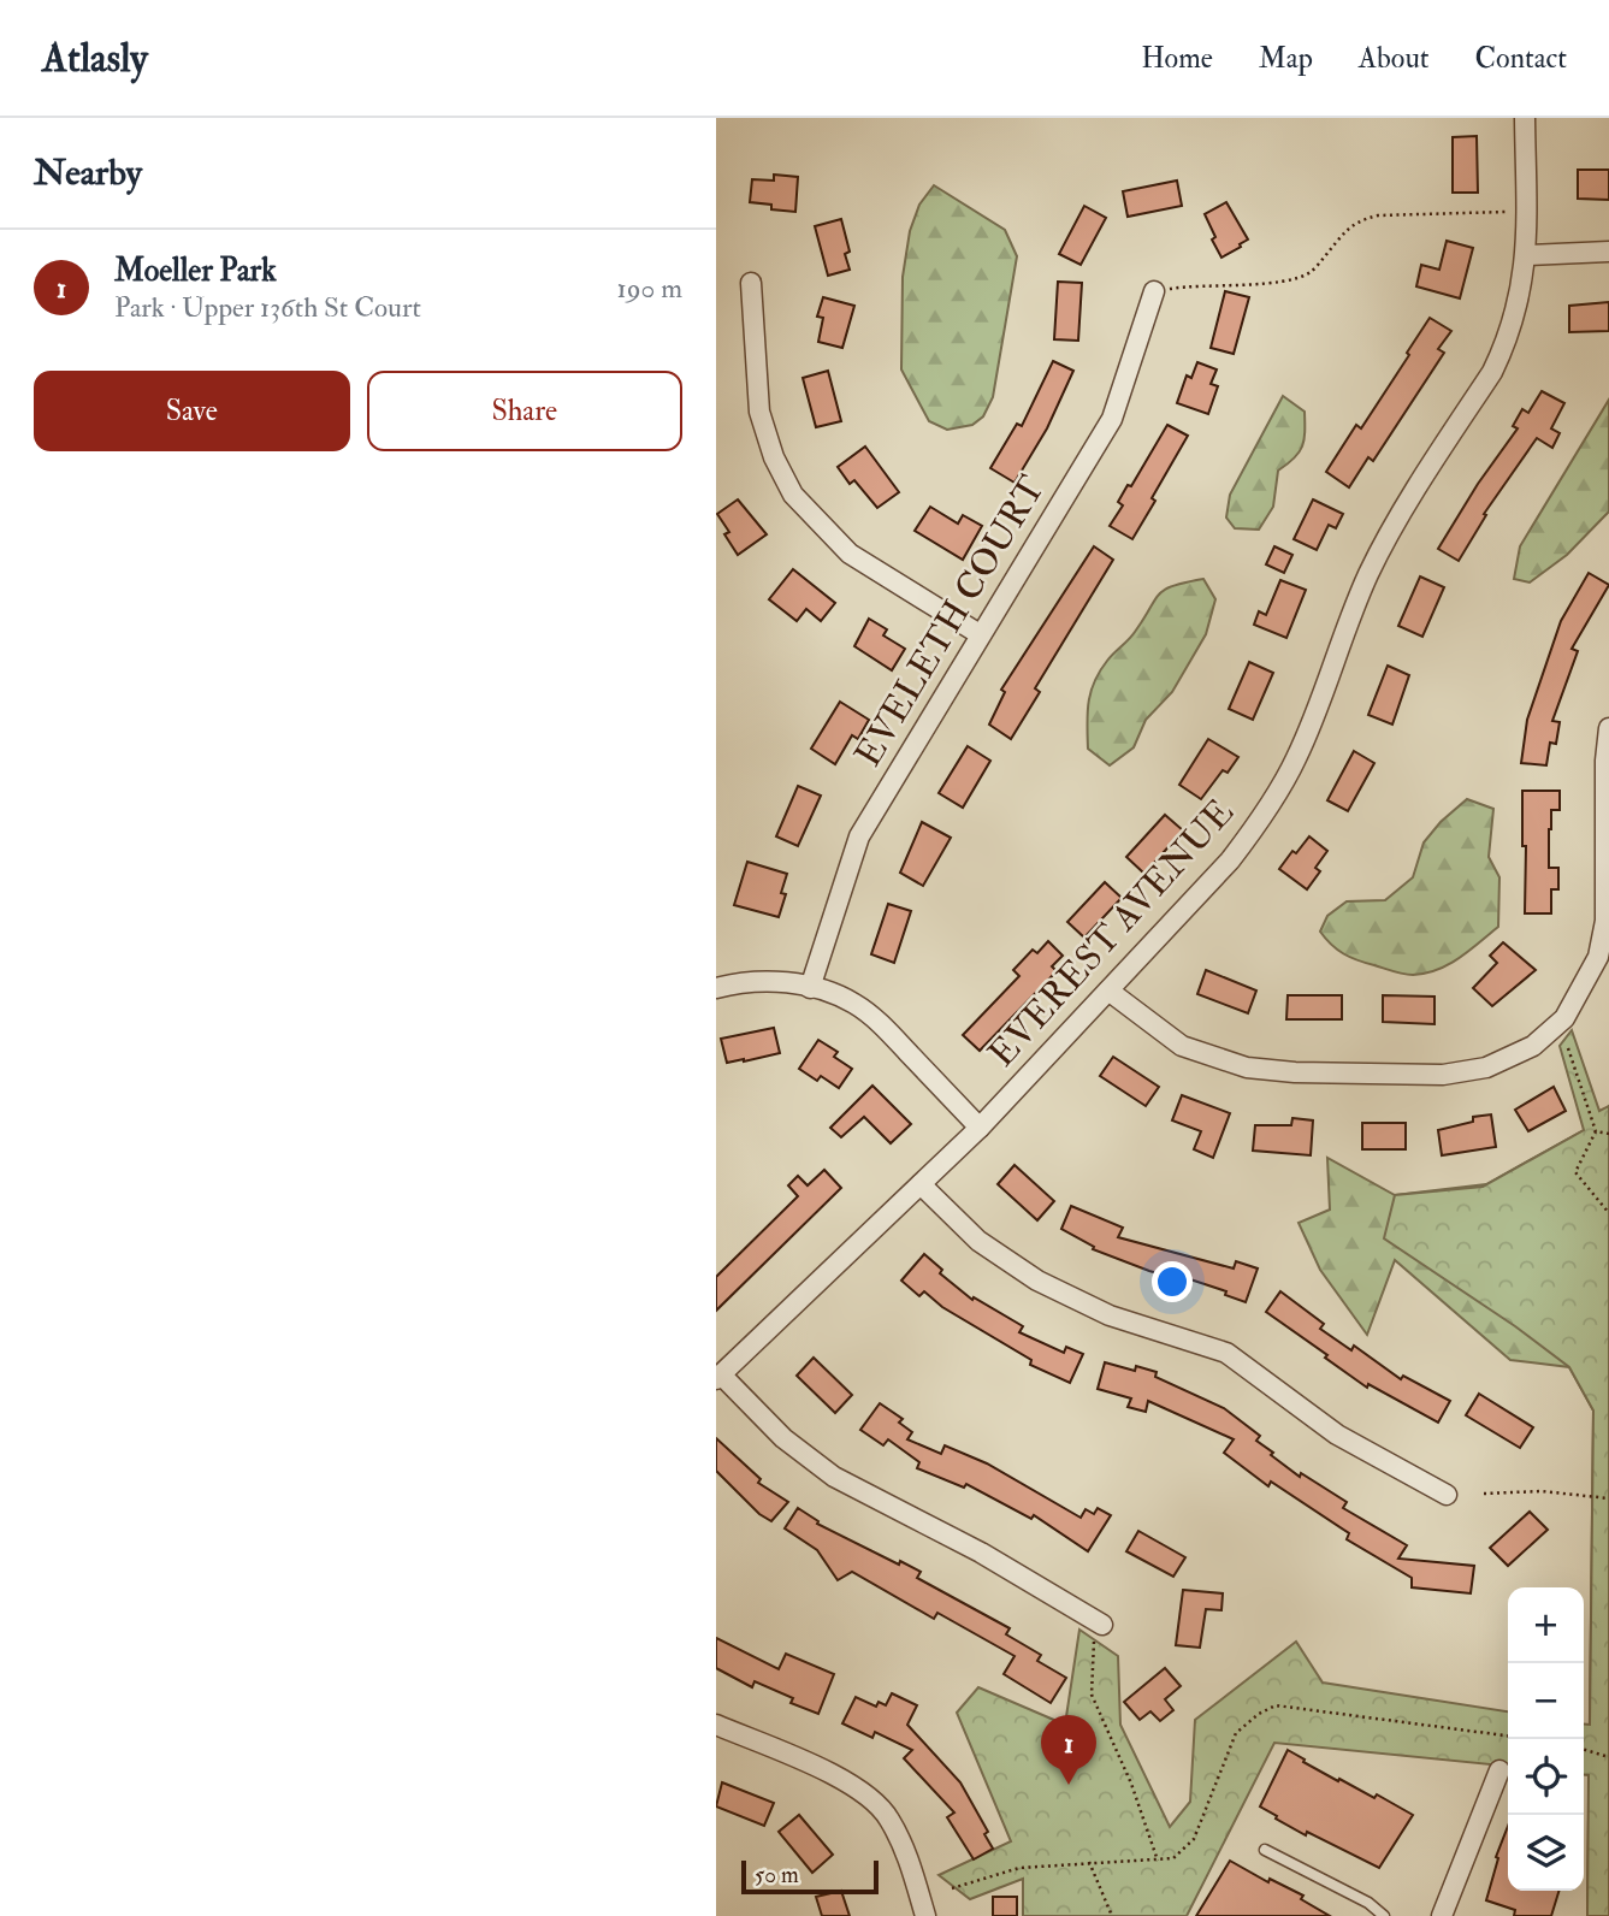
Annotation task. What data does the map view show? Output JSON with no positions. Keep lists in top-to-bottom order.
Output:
{
  "streets": {
    "street": ["EVELETH COURT", "EVEREST AVENUE"]
  },
  "scale_bar": "50 m",
  "page": {
    "header": "Atlasly",
    "nav": [
      "Home",
      "Map",
      "About",
      "Contact"
    ],
    "heading": "Nearby",
    "list": [
      {
        "mark": "1",
        "name": "Moeller Park",
        "note": "Park · Upper 136th St Court",
        "value": "190 m"
      }
    ],
    "buttons": ["Save", "Share"],
    "map_buttons": ["+", "−"],
    "pins": "1",
    "scale": "50 m"
  }
}
